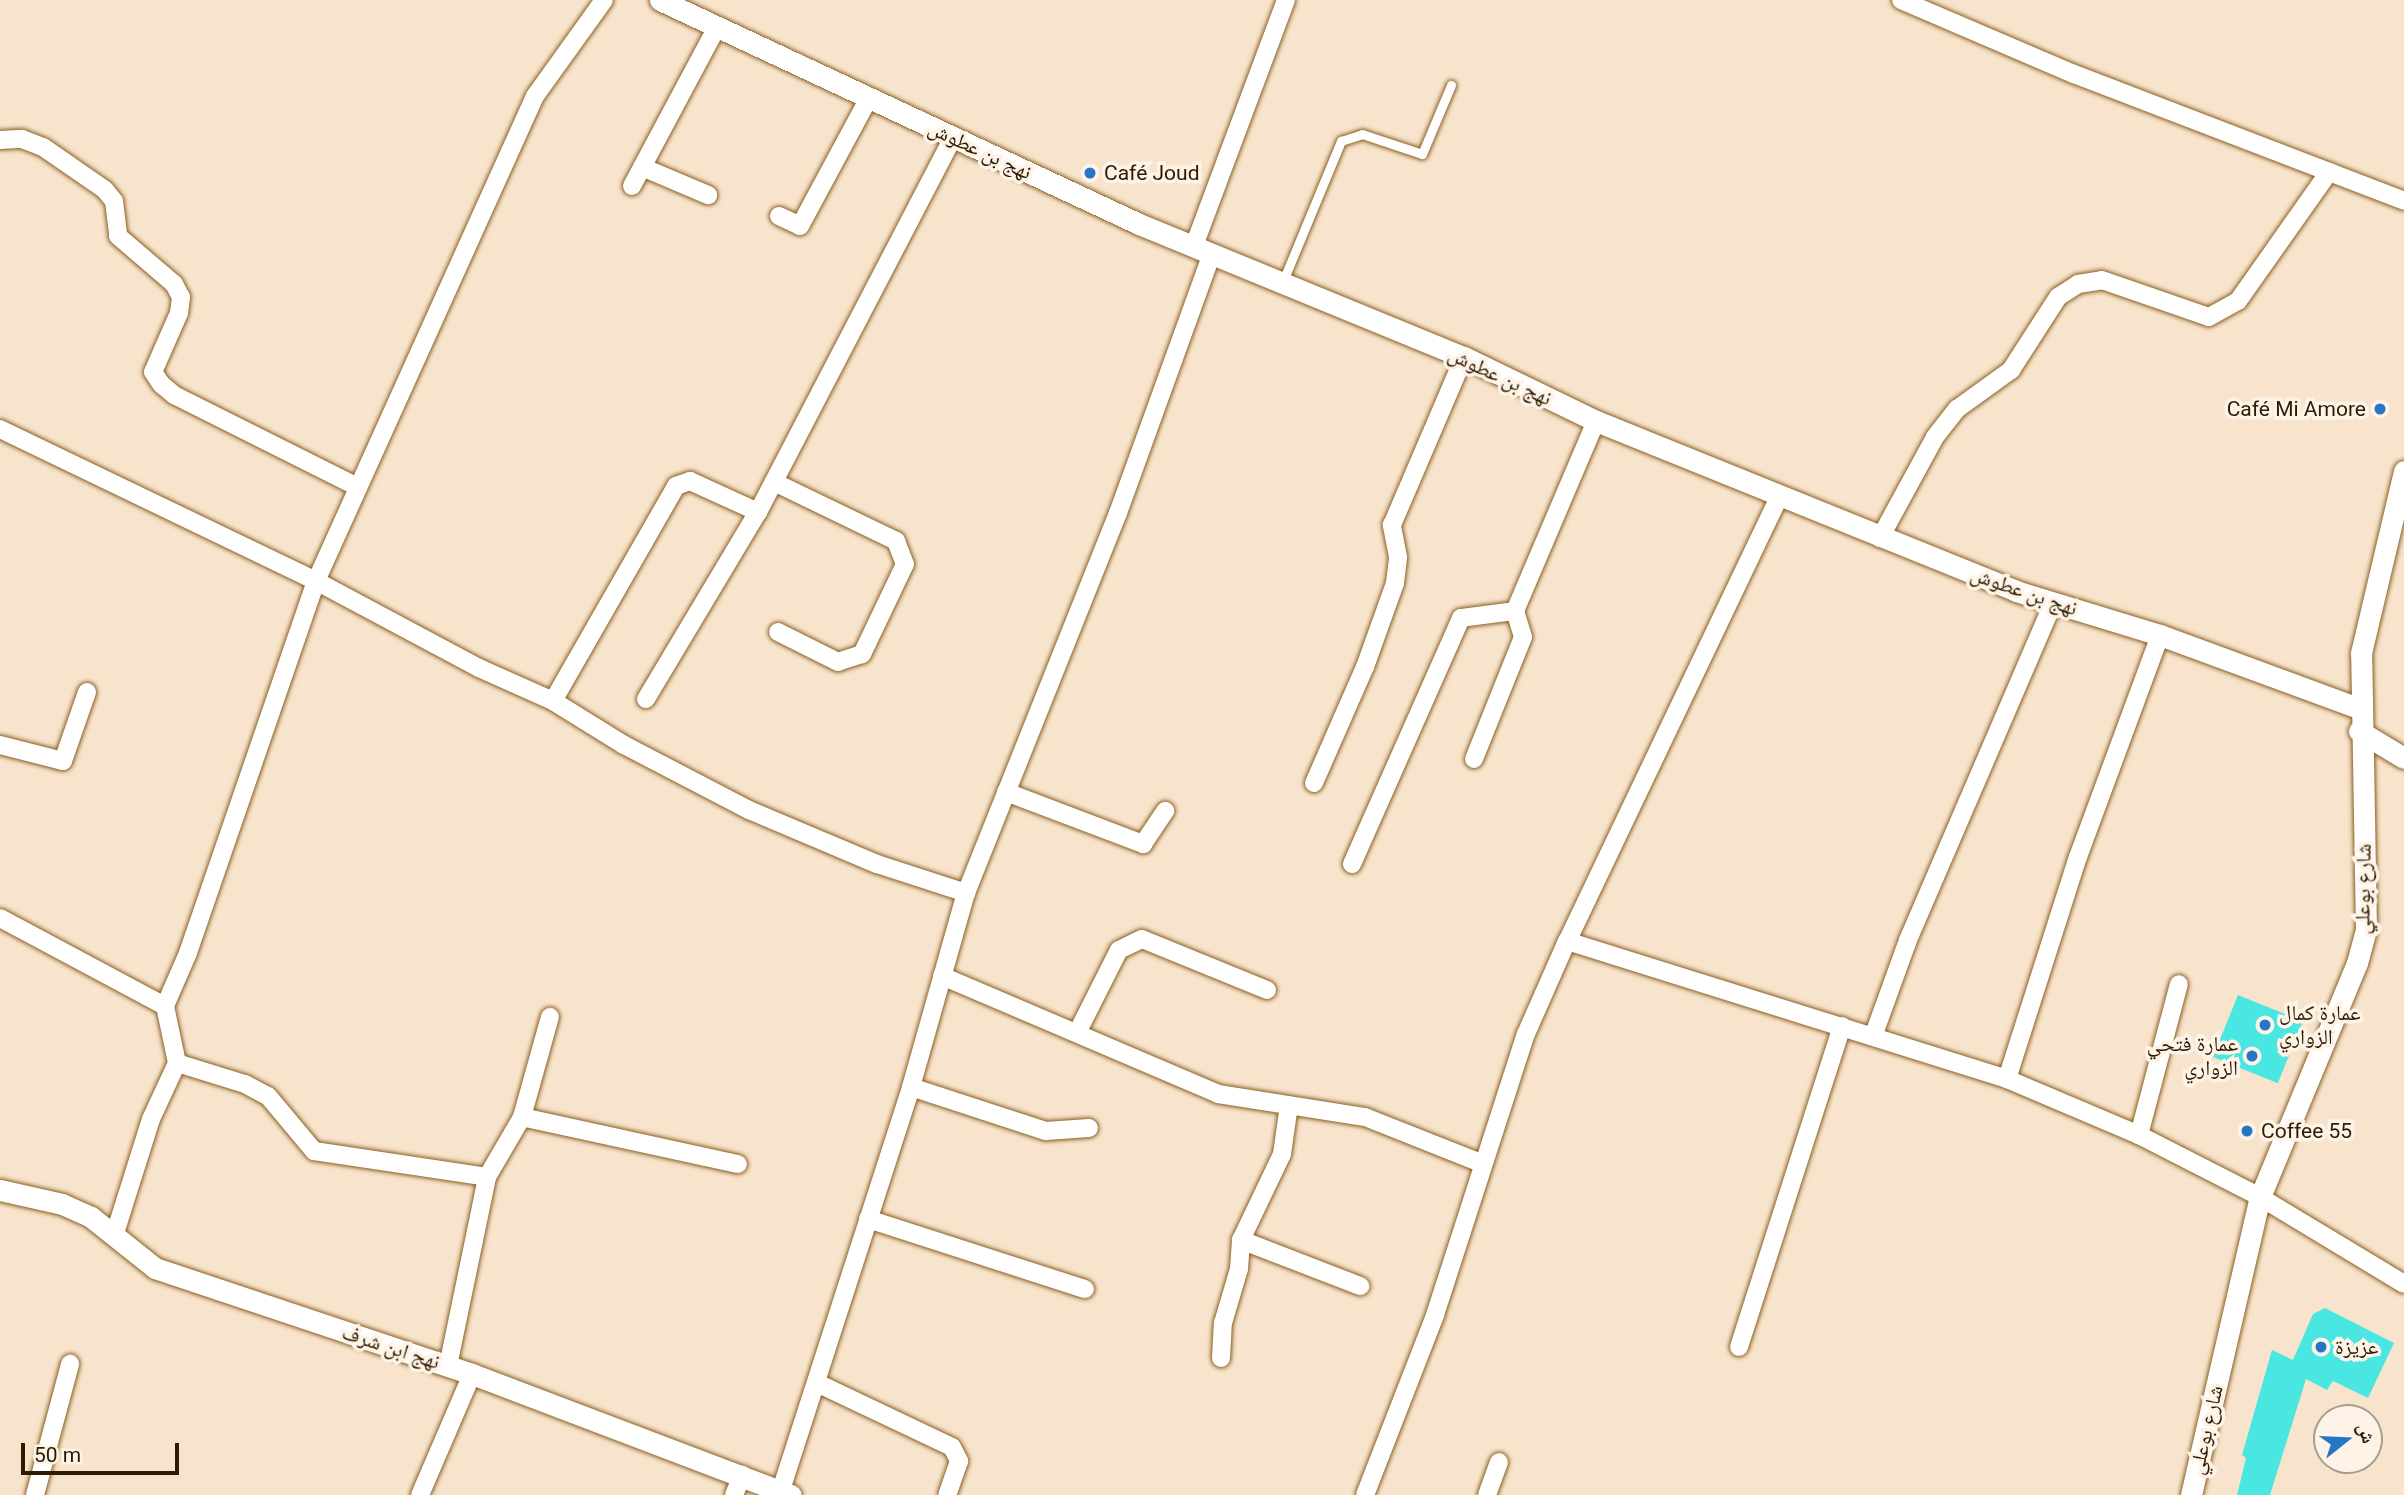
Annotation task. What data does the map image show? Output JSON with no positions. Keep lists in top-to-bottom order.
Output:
{
  "streets": {
    "street": ["نهج بن عطوش", "شارع بوعلي", "نهج ابن شرف"]
  },
  "crossings": [
    ["نهج بن عطوش", "شارع بوعلي"]
  ],
  "places": [
    "Café Joud",
    "Café Mi Amore",
    "عمارة كمال الزواري",
    "عمارة فتحي الزواري",
    "Coffee 55",
    "عزيزة"
  ],
  "scale_bar": "50 m",
  "north": "right"
}
